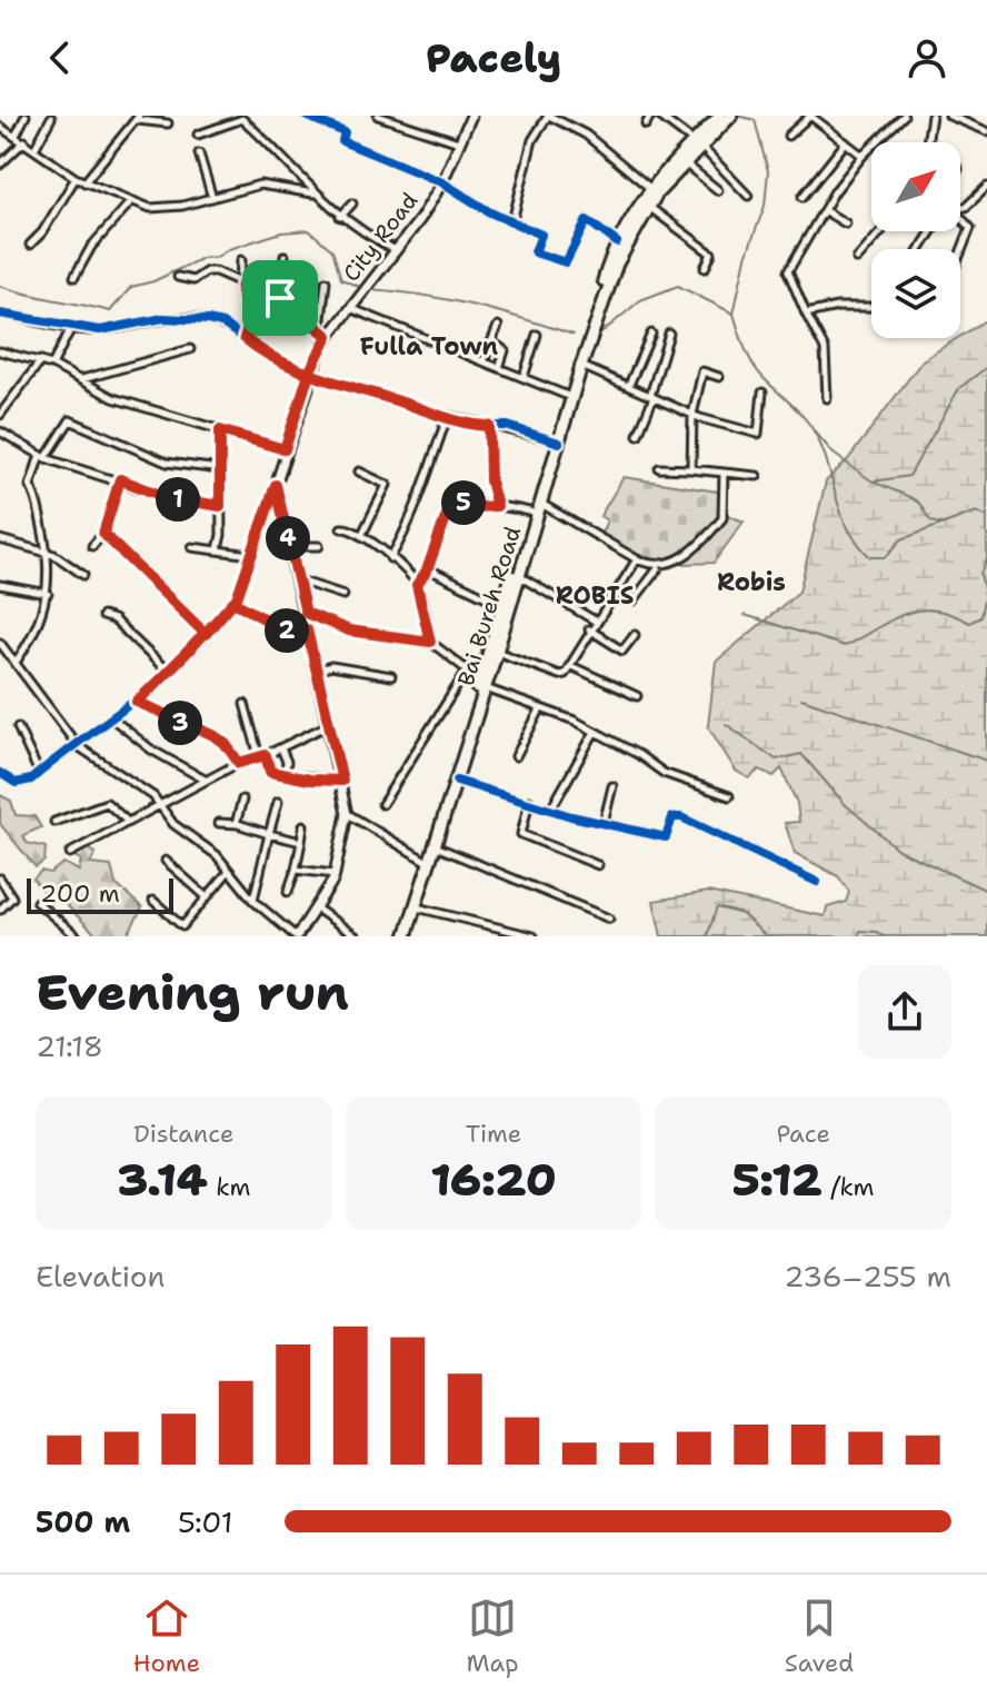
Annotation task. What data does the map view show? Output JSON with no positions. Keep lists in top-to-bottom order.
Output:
{
  "streets": {
    "highway": ["Bai Bureh Road"],
    "main road": ["City Road"]
  },
  "districts": ["Fulla Town", "Robis", "ROBIS"],
  "scale_bar": "200 m",
  "north": "top right",
  "page": {
    "header": "Pacely",
    "pins": [
      "1",
      "5",
      "4",
      "2",
      "3"
    ],
    "scale": "200 m",
    "heading": ["Evening run", "21:18"],
    "stats": [
      ["Distance", "3.14 km"],
      ["Time", "16:20"],
      ["Pace", "5:12 /km"]
    ],
    "chart": ["Elevation", "236–255 m"],
    "list": [
      {
        "name": "500 m",
        "note": "5:01"
      }
    ],
    "tabs": ["Home", "Map", "Saved"]
  }
}
